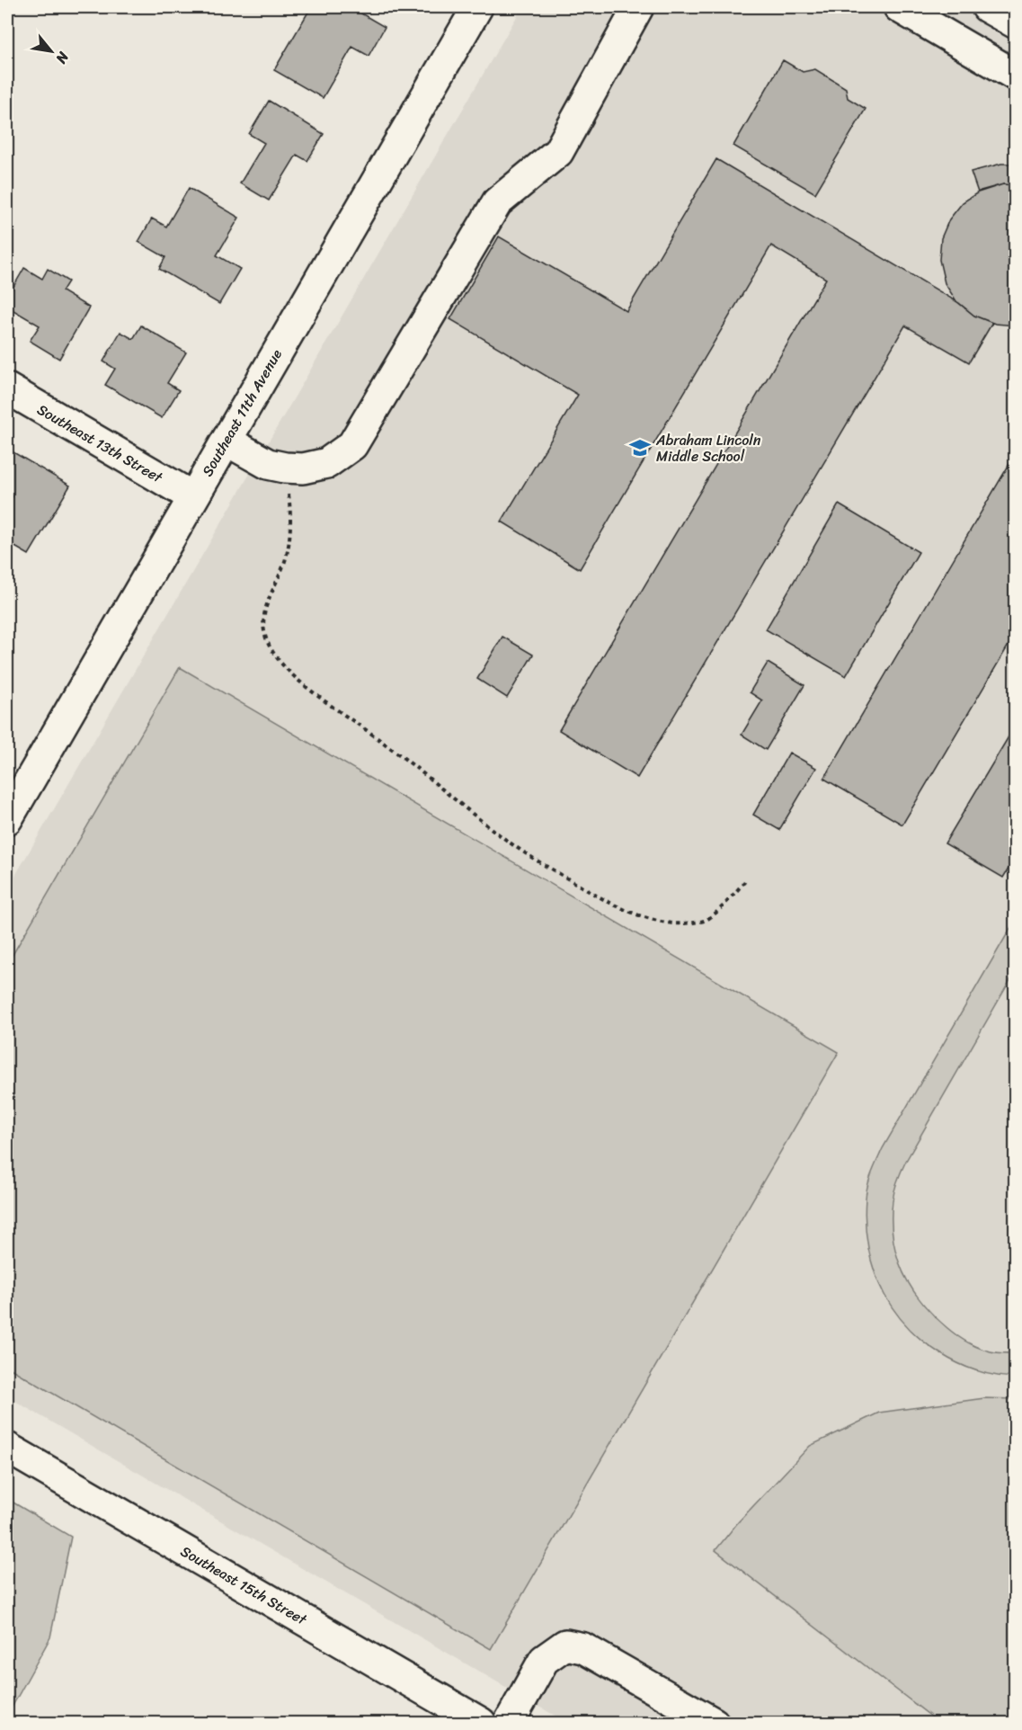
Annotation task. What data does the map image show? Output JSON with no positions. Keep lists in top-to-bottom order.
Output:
{
  "streets": {
    "street": ["Southeast 11th Avenue", "Southeast 13th Street", "Southeast 15th Street"]
  },
  "crossings": [
    ["Southeast 11th Avenue", "Southeast 13th Street"]
  ],
  "places": {
    "school or university": ["Abraham Lincoln Middle School"]
  },
  "north": "bottom right"
}
